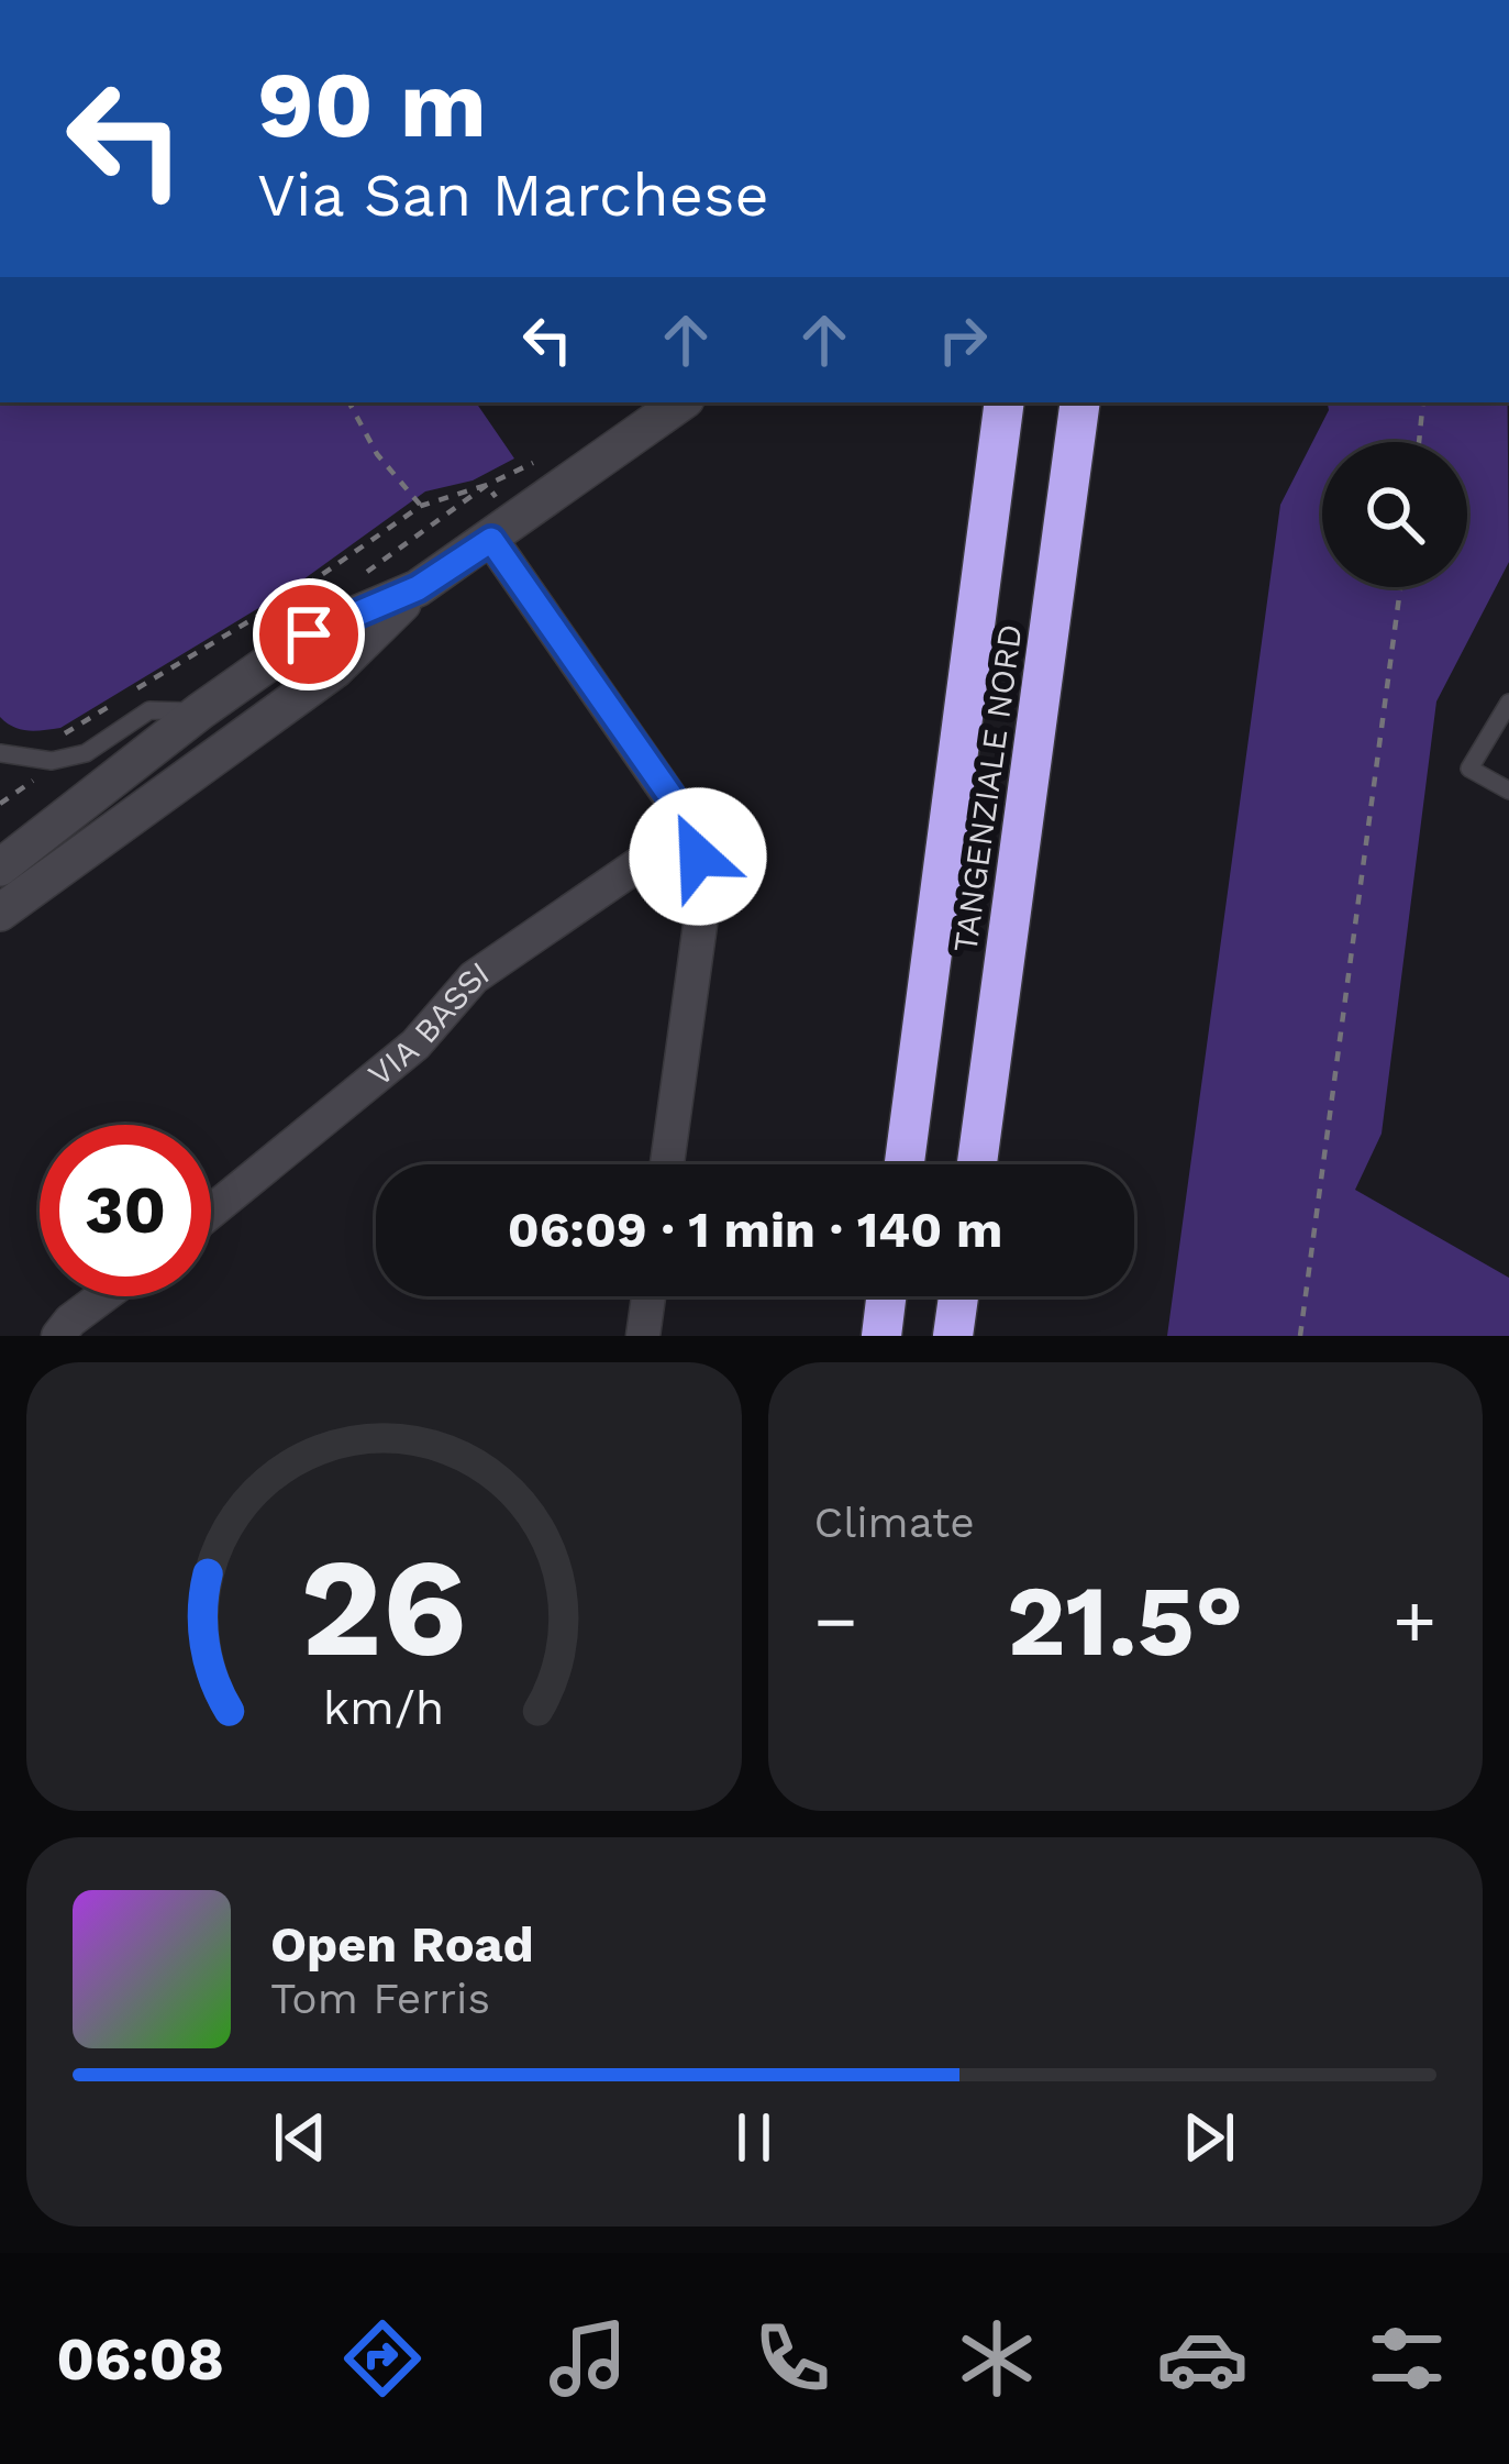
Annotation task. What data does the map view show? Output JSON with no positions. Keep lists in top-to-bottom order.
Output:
{
  "streets": {
    "highway": ["TANGENZIALE NORD"],
    "street": ["VIA BASSI"]
  },
  "page": {
    "turn": ["90 m", "Via San Marchese"],
    "limit": "30",
    "trip": "06:09 · 1 min · 140 m",
    "tile": "Climate",
    "heat": ["−", "21.5°", "+"],
    "song": ["Open Road", "Tom Ferris"],
    "tabs": "06:08",
    "gauge": ["26", "km/h"]
  }
}
